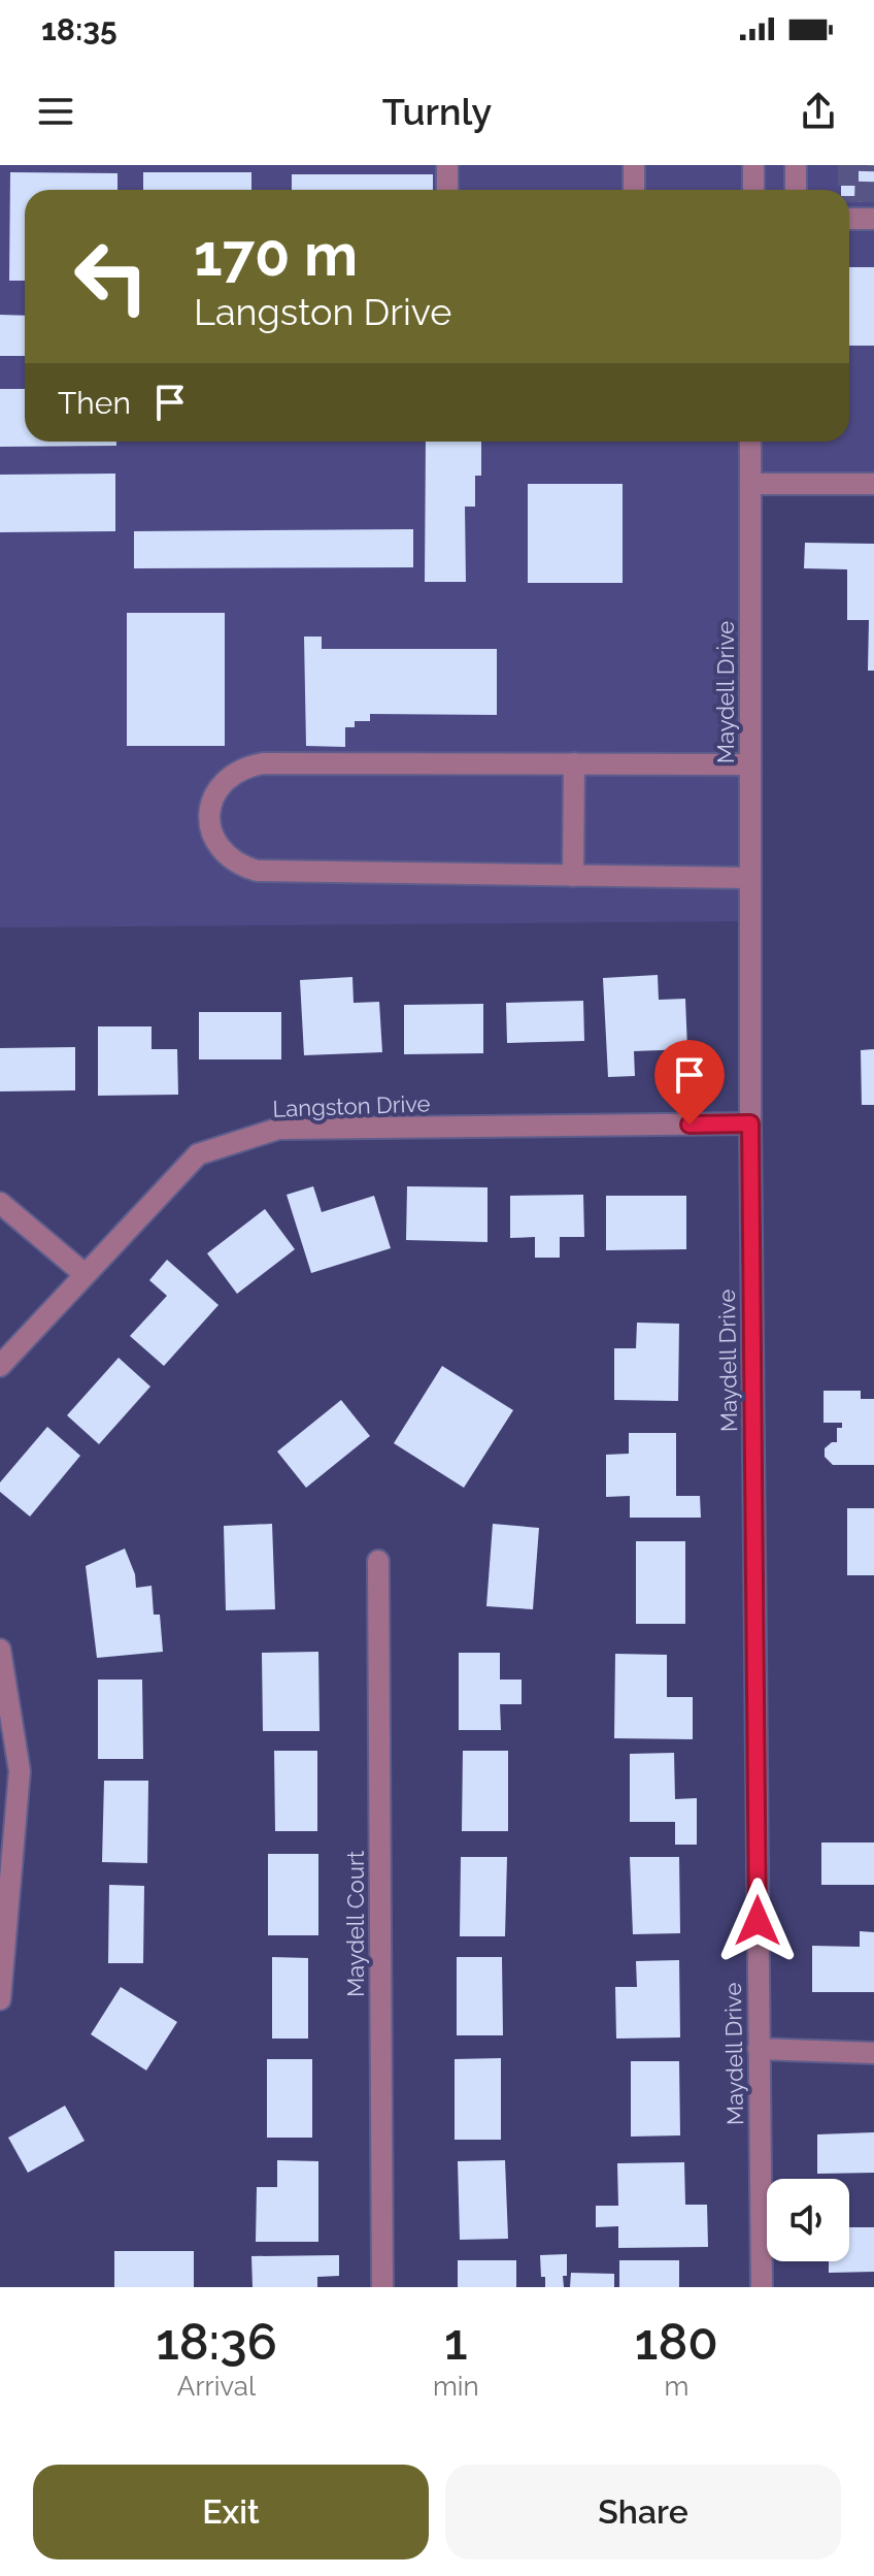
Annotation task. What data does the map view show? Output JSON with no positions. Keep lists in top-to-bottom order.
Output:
{
  "streets": {
    "street": ["Maydell Drive", "Langston Drive", "Maydell Court"]
  },
  "crossings": [
    ["Maydell Drive", "Langston Drive"]
  ],
  "page": {
    "status": "18:35",
    "header": "Turnly",
    "turn": ["170 m", "Langston Drive"],
    "then": "Then",
    "eta": [
      "18:36",
      "Arrival",
      "1",
      "min",
      "180",
      "m"
    ],
    "buttons": ["Exit", "Share"]
  }
}
